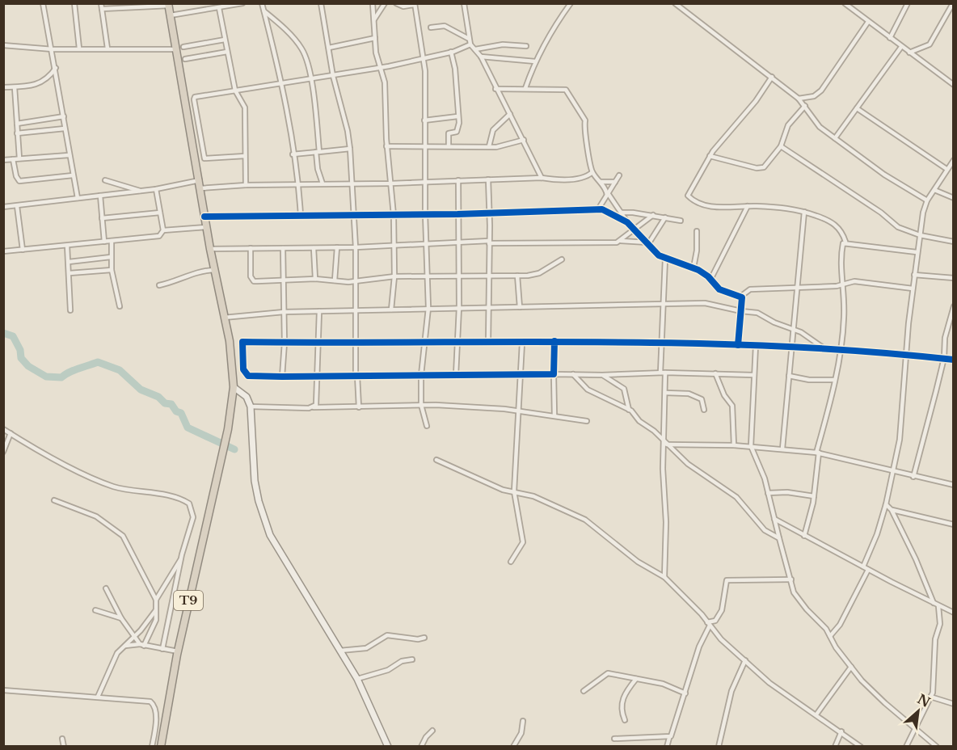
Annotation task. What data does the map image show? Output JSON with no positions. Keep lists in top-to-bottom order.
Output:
{
  "streets": {
    "highway": ["T9"]
  },
  "north": "top right"
}
